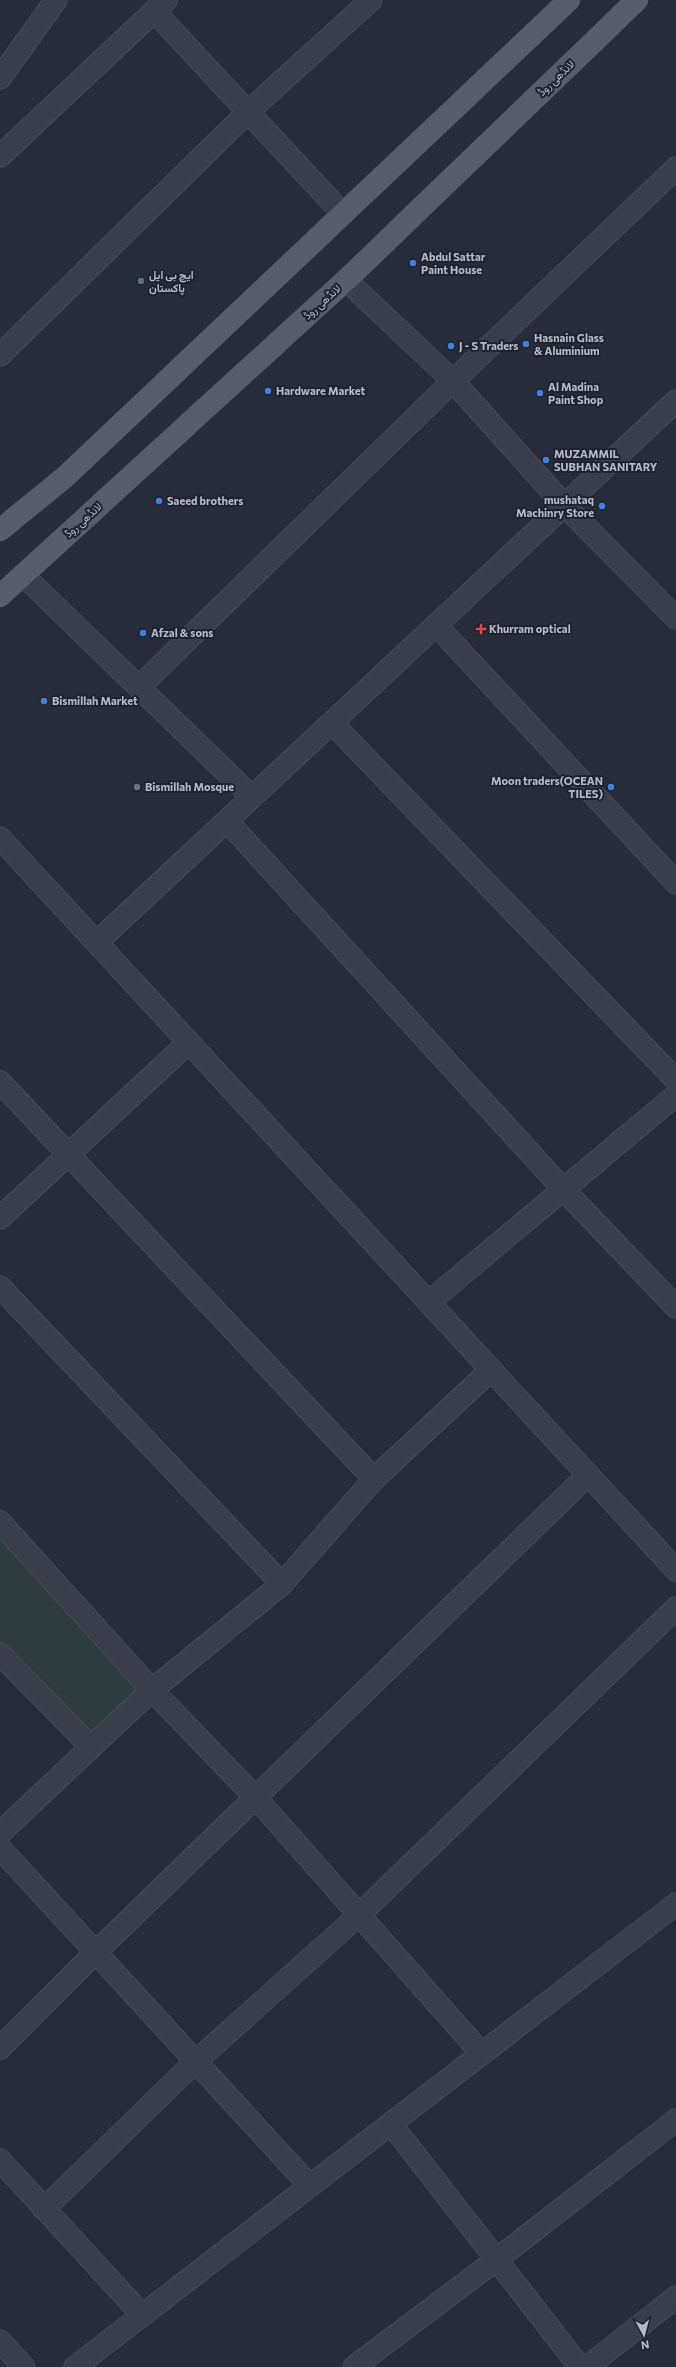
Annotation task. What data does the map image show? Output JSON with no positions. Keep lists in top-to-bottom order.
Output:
{
  "streets": {
    "main road": ["لانڈھی روڈ"]
  },
  "places": {
    "other": [
      "Abdul Sattar Paint House",
      "ایچ بی ایل پاکستان",
      "Hasnain Glass & Aluminium",
      "J - S Traders",
      "Hardware Market",
      "Al Madina Paint Shop",
      "MUZAMMIL SUBHAN SANITARY",
      "Saeed brothers",
      "mushataq Machinry Store",
      "Afzal & sons",
      "Bismillah Market",
      "Bismillah Mosque",
      "Moon traders(OCEAN TILES)"
    ],
    "health": ["Khurram optical"]
  },
  "north": "bottom"
}
